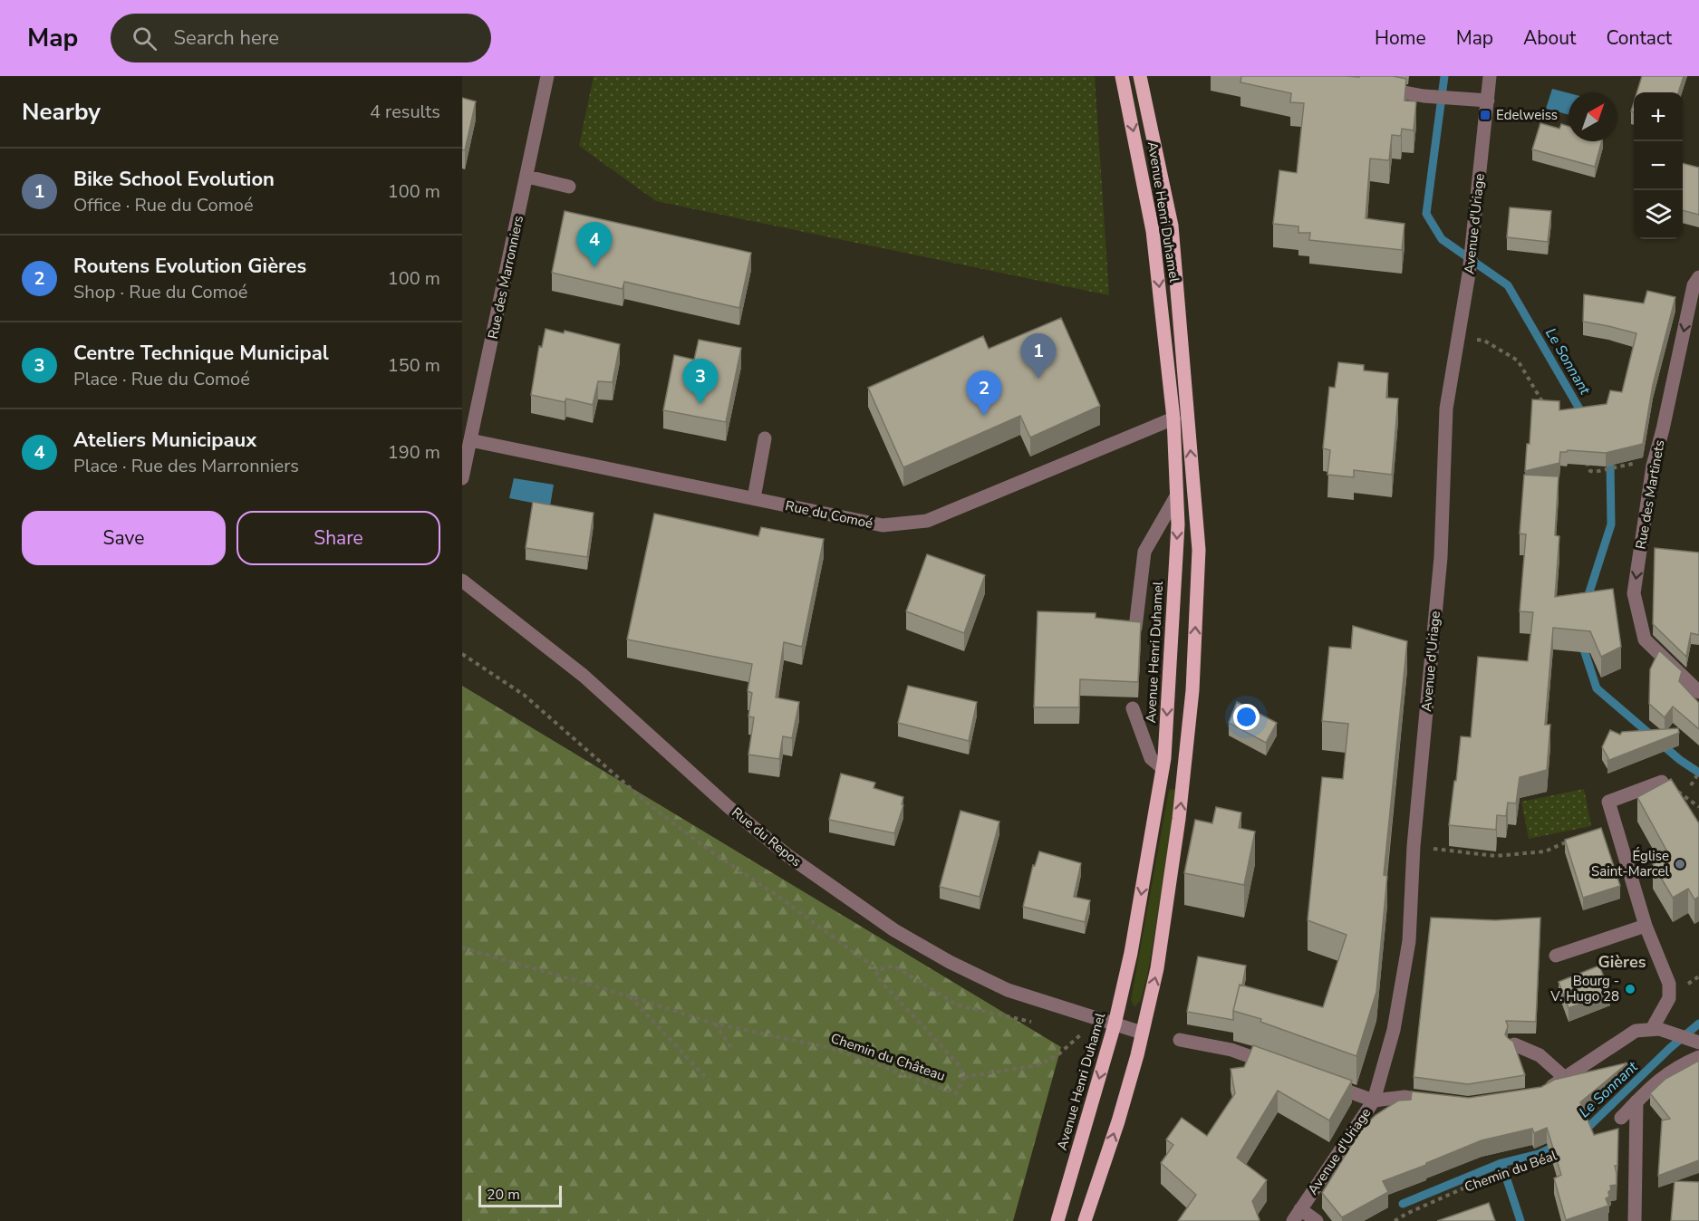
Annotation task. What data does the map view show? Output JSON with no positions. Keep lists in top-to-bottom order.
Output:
{
  "streets": {
    "main road": ["Avenue Henri Duhamel"],
    "street": [
      "Avenue d'Uriage",
      "Rue des Marronniers",
      "Rue des Martinets",
      "Rue du Comoé",
      "Rue du Repos"
    ],
    "path": ["Chemin du Château", "Chemin du Béal"]
  },
  "crossings": [
    ["Avenue Henri Duhamel", "Rue du Comoé"],
    ["Avenue Henri Duhamel", "Rue du Repos"],
    ["Rue des Marronniers", "Rue du Comoé"]
  ],
  "one_way": ["Rue des Martinets"],
  "districts": ["Gières"],
  "water": ["Le Sonnant"],
  "places": {
    "transit": ["Edelweiss"],
    "other": ["Église Saint-Marcel", "Bourg - V. Hugo 28"]
  },
  "scale_bar": "20 m",
  "north": "top right",
  "page": {
    "header": "Map",
    "search": "Search here",
    "nav": [
      "Home",
      "Map",
      "About",
      "Contact"
    ],
    "heading": ["Nearby", "4 results"],
    "map_buttons": ["+", "−"],
    "list": [
      {
        "mark": "1",
        "name": "Bike School Evolution",
        "note": "Office · Rue du Comoé",
        "value": "100 m"
      },
      {
        "mark": "2",
        "name": "Routens Evolution Gières",
        "note": "Shop · Rue du Comoé",
        "value": "100 m"
      },
      {
        "mark": "3",
        "name": "Centre Technique Municipal",
        "note": "Place · Rue du Comoé",
        "value": "150 m"
      },
      {
        "mark": "4",
        "name": "Ateliers Municipaux",
        "note": "Place · Rue des Marronniers",
        "value": "190 m"
      }
    ],
    "pins": [
      "4",
      "1",
      "3",
      "2"
    ],
    "buttons": ["Save", "Share"],
    "scale": "20 m"
  }
}
